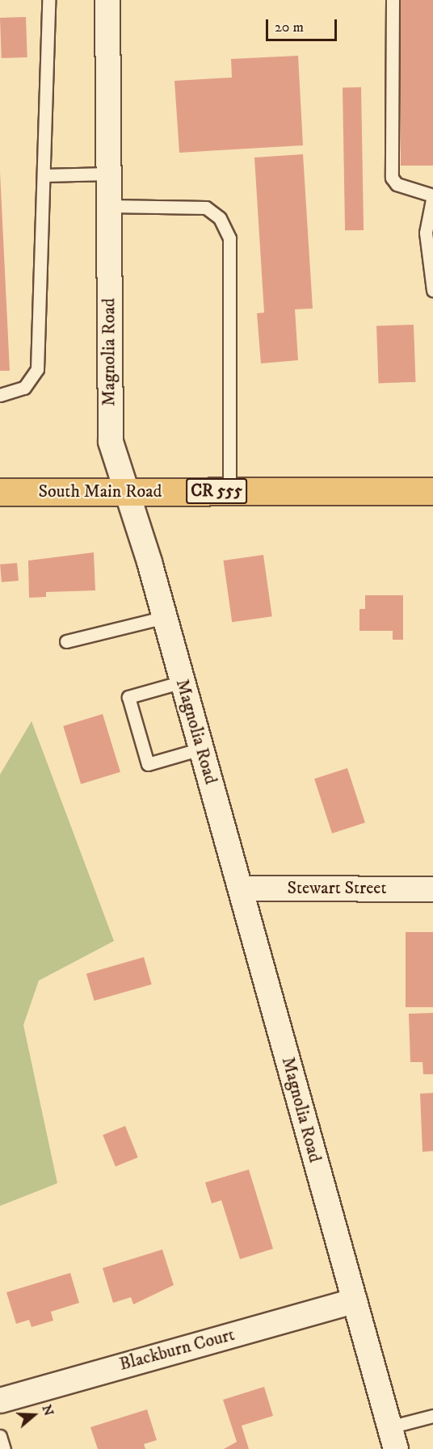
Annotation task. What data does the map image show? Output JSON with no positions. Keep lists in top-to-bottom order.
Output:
{
  "streets": {
    "main road": ["CR 555", "South Main Road"],
    "street": ["Magnolia Road", "Stewart Street", "Blackburn Court"]
  },
  "crossings": [
    ["Magnolia Road", "South Main Road"],
    ["Magnolia Road", "Stewart Street"],
    ["Magnolia Road", "Blackburn Court"]
  ],
  "scale_bar": "20 m",
  "north": "right"
}
